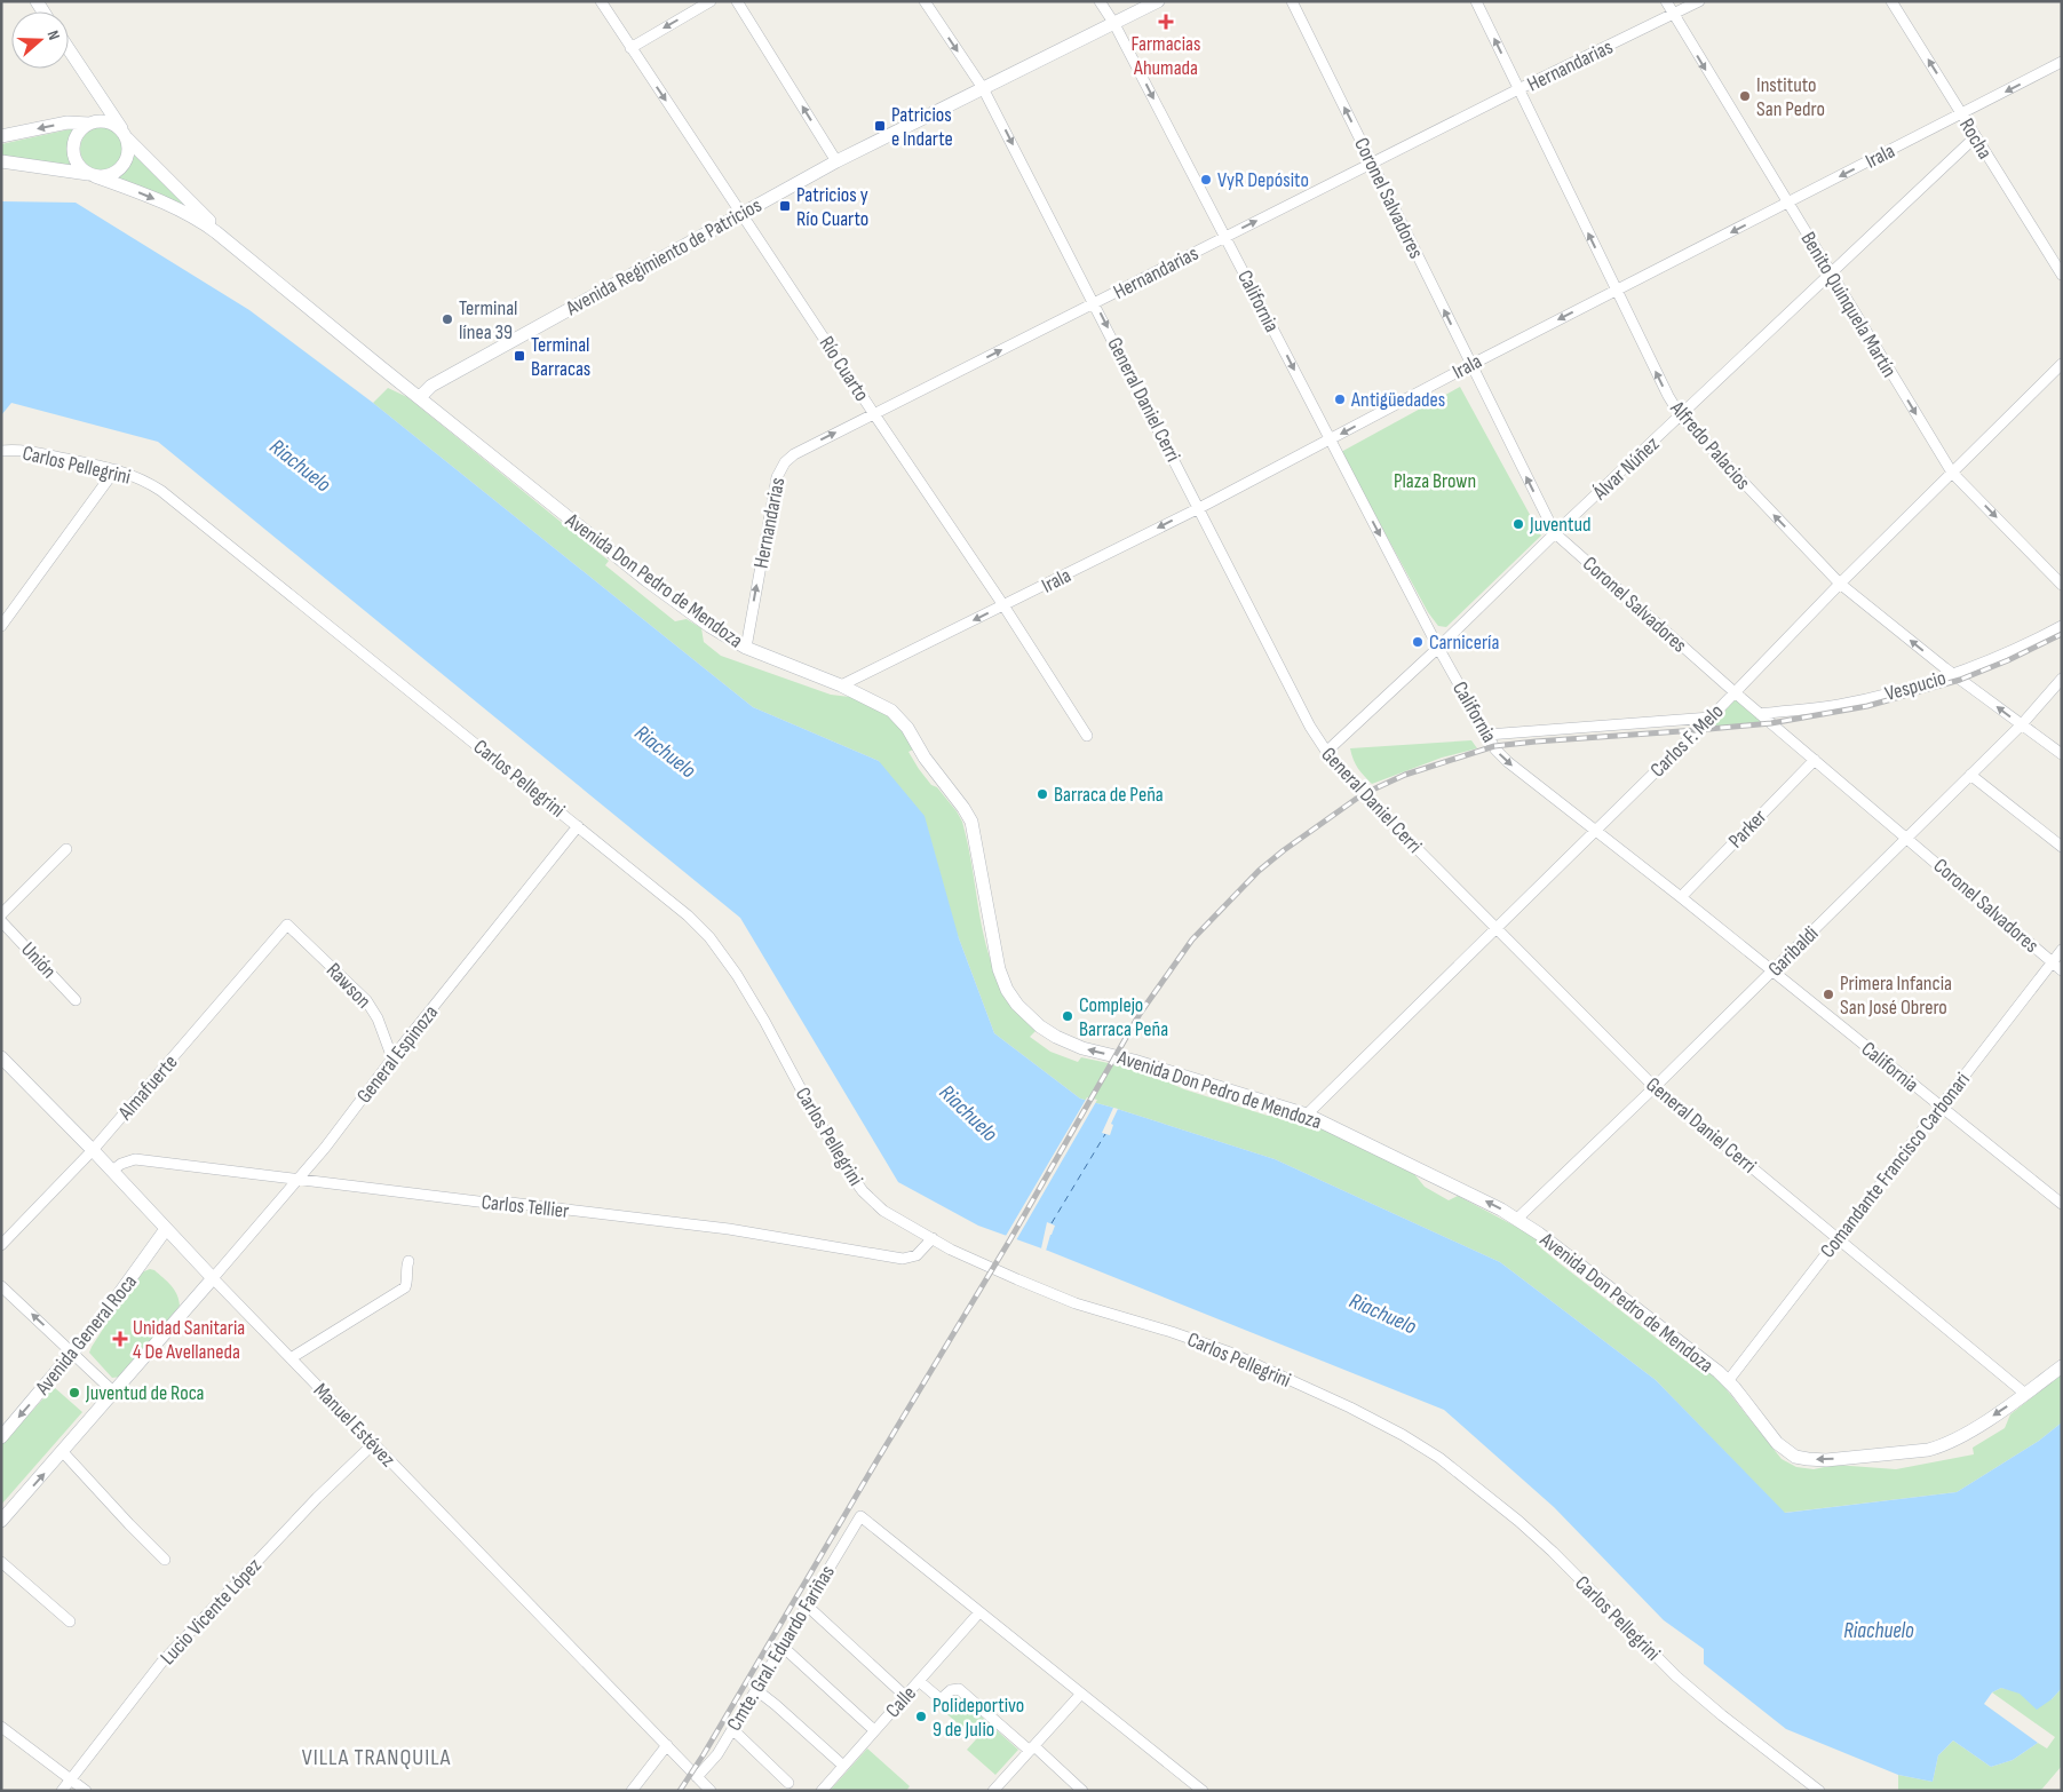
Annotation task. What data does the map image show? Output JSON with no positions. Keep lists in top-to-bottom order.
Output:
{
  "streets": {
    "main road": [
      "Avenida Regimiento de Patricios",
      "Avenida Don Pedro de Mendoza",
      "Avenida General Roca",
      "Manuel Estévez"
    ],
    "street": [
      "Hernandarias",
      "Rocha",
      "Irala",
      "Coronel Salvadores",
      "California",
      "Benito Quinquela Martín",
      "Río Cuarto",
      "General Daniel Cerri",
      "Alfredo Palacios",
      "Carlos Pellegrini",
      "Álvar Núñez",
      "Vespucio",
      "Carlos F. Melo",
      "Parker",
      "Garibaldi",
      "Unión",
      "Rawson",
      "General Espinoza",
      "Almafuerte",
      "Comandante Francisco Carbonari",
      "Carlos Tellier",
      "Lucio Vicente López",
      "Cmte. Gral. Eduardo Fariñas",
      "Calle"
    ]
  },
  "crossings": [
    ["Hernandarias", "Coronel Salvadores"],
    ["Hernandarias", "California"],
    ["Hernandarias", "Benito Quinquela Martín"],
    ["Hernandarias", "Río Cuarto"],
    ["Hernandarias", "General Daniel Cerri"],
    ["Hernandarias", "Alfredo Palacios"],
    ["Hernandarias", "Avenida Don Pedro de Mendoza"],
    ["Rocha", "Irala"],
    ["Rocha", "Álvar Núñez"],
    ["Irala", "Coronel Salvadores"],
    ["Irala", "California"],
    ["Irala", "Benito Quinquela Martín"],
    ["Irala", "Río Cuarto"],
    ["Irala", "General Daniel Cerri"],
    ["Irala", "Alfredo Palacios"],
    ["Irala", "Avenida Don Pedro de Mendoza"],
    ["Coronel Salvadores", "Álvar Núñez"],
    ["Coronel Salvadores", "Vespucio"],
    ["Coronel Salvadores", "Carlos F. Melo"],
    ["Coronel Salvadores", "Parker"],
    ["Coronel Salvadores", "Garibaldi"],
    ["Coronel Salvadores", "Comandante Francisco Carbonari"],
    ["Avenida Regimiento de Patricios", "California"],
    ["Avenida Regimiento de Patricios", "Río Cuarto"],
    ["Avenida Regimiento de Patricios", "General Daniel Cerri"],
    ["Avenida Regimiento de Patricios", "Avenida Don Pedro de Mendoza"],
    ["California", "Álvar Núñez"],
    ["California", "Carlos F. Melo"],
    ["California", "Parker"],
    ["California", "Garibaldi"],
    ["California", "Comandante Francisco Carbonari"],
    ["Benito Quinquela Martín", "Álvar Núñez"],
    ["Benito Quinquela Martín", "Carlos F. Melo"],
    ["General Daniel Cerri", "Álvar Núñez"],
    ["General Daniel Cerri", "Avenida Don Pedro de Mendoza"],
    ["General Daniel Cerri", "Carlos F. Melo"],
    ["General Daniel Cerri", "Garibaldi"],
    ["General Daniel Cerri", "Comandante Francisco Carbonari"],
    ["Alfredo Palacios", "Álvar Núñez"],
    ["Alfredo Palacios", "Vespucio"],
    ["Alfredo Palacios", "Carlos F. Melo"],
    ["Alfredo Palacios", "Garibaldi"],
    ["Carlos Pellegrini", "General Espinoza"],
    ["Carlos Pellegrini", "Carlos Tellier"],
    ["Avenida Don Pedro de Mendoza", "Carlos F. Melo"],
    ["Avenida Don Pedro de Mendoza", "Garibaldi"],
    ["Avenida Don Pedro de Mendoza", "Comandante Francisco Carbonari"],
    ["Rawson", "General Espinoza"],
    ["Rawson", "Almafuerte"],
    ["General Espinoza", "Carlos Tellier"],
    ["General Espinoza", "Manuel Estévez"],
    ["Almafuerte", "Manuel Estévez"],
    ["Carlos Tellier", "Manuel Estévez"],
    ["Avenida General Roca", "Manuel Estévez"],
    ["Manuel Estévez", "Lucio Vicente López"],
    ["Manuel Estévez", "Cmte. Gral. Eduardo Fariñas"],
    ["Cmte. Gral. Eduardo Fariñas", "Calle"]
  ],
  "one_way": [
    "Hernandarias",
    "Rocha",
    "Irala",
    "Coronel Salvadores",
    "California",
    "Benito Quinquela Martín",
    "Alfredo Palacios"
  ],
  "districts": ["VILLA TRANQUILA"],
  "water": ["Riachuelo"],
  "parks": ["Plaza Brown"],
  "places": {
    "health": ["Farmacias Ahumada", "Unidad Sanitaria 4 De Avellaneda"],
    "other": [
      "Instituto San Pedro",
      "VyR Depósito",
      "Terminal línea 39",
      "Antigüedades",
      "Juventud",
      "Carnicería",
      "Barraca de Peña",
      "Primera Infancia San José Obrero",
      "Complejo Barraca Peña",
      "Juventud de Roca",
      "Polideportivo 9 de Julio"
    ],
    "transit": ["Patricios e Indarte", "Patricios y Río Cuarto", "Terminal Barracas"]
  },
  "north": "right"
}
